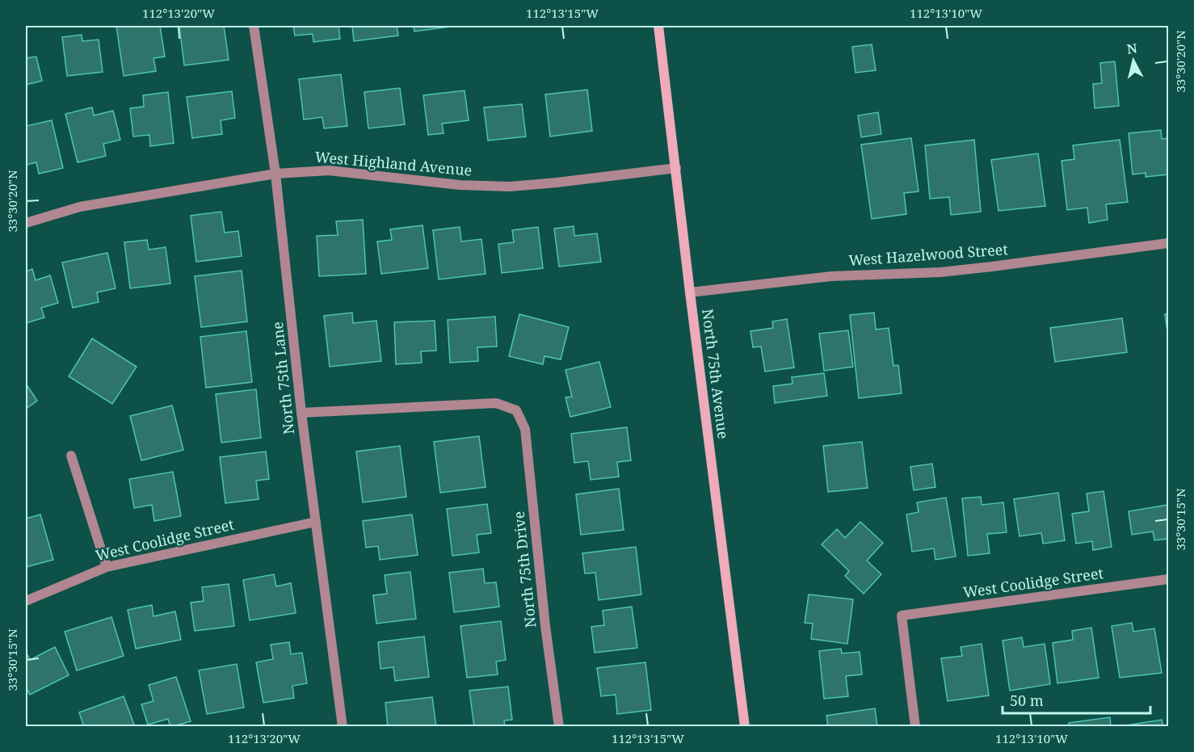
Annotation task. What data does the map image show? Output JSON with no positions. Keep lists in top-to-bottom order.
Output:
{
  "streets": {
    "main road": ["North 75th Avenue"],
    "street": [
      "West Highland Avenue",
      "West Hazelwood Street",
      "North 75th Lane",
      "West Coolidge Street",
      "North 75th Drive"
    ]
  },
  "crossings": [
    ["West Highland Avenue", "North 75th Avenue"],
    ["West Highland Avenue", "North 75th Lane"],
    ["West Hazelwood Street", "North 75th Avenue"],
    ["North 75th Lane", "West Coolidge Street"],
    ["North 75th Lane", "North 75th Drive"]
  ],
  "scale_bar": "50 m",
  "north": "top",
  "coordinates": [
    "112°13'20\"W",
    "112°13'15\"W",
    "112°13'10\"W",
    "33°30'20\"N",
    "33°30'15\"N"
  ]
}
